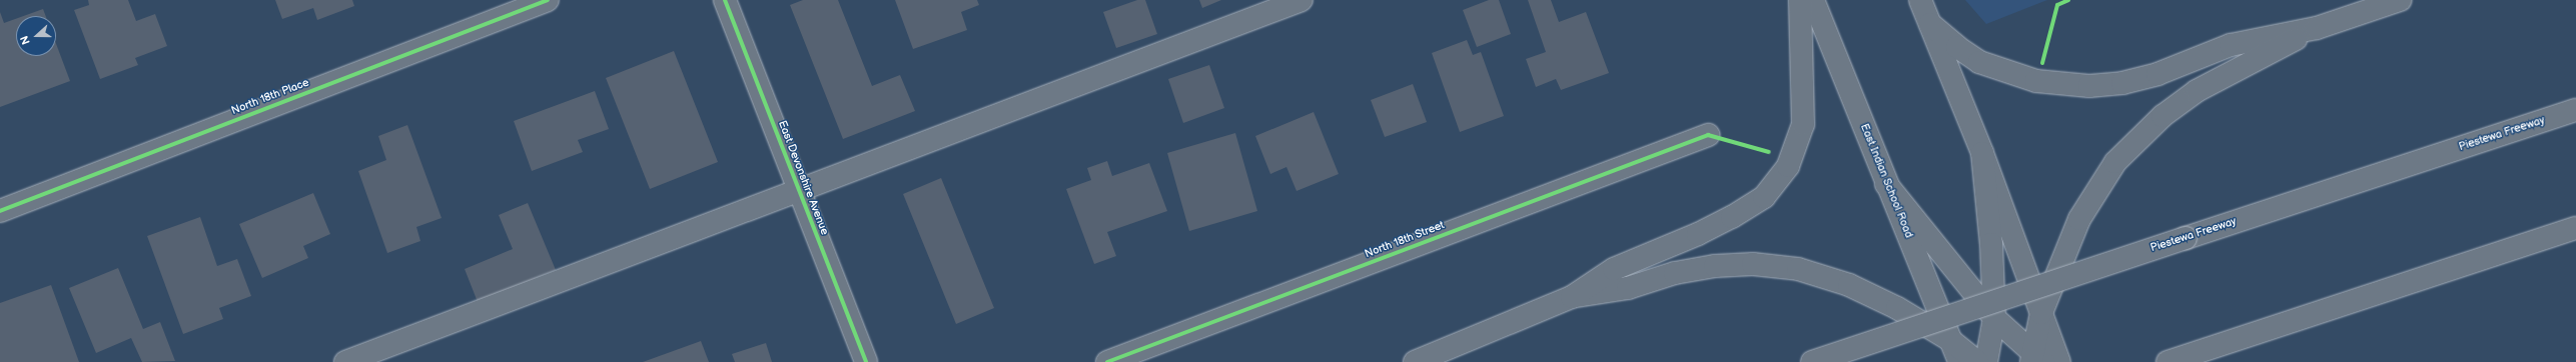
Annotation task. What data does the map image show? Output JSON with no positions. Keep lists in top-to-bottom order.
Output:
{
  "streets": {
    "main road": [
      "North 18th Place",
      "Piestewa Freeway",
      "East Devonshire Avenue",
      "East Indian School Road",
      "North 18th Street"
    ]
  },
  "north": "left"
}
